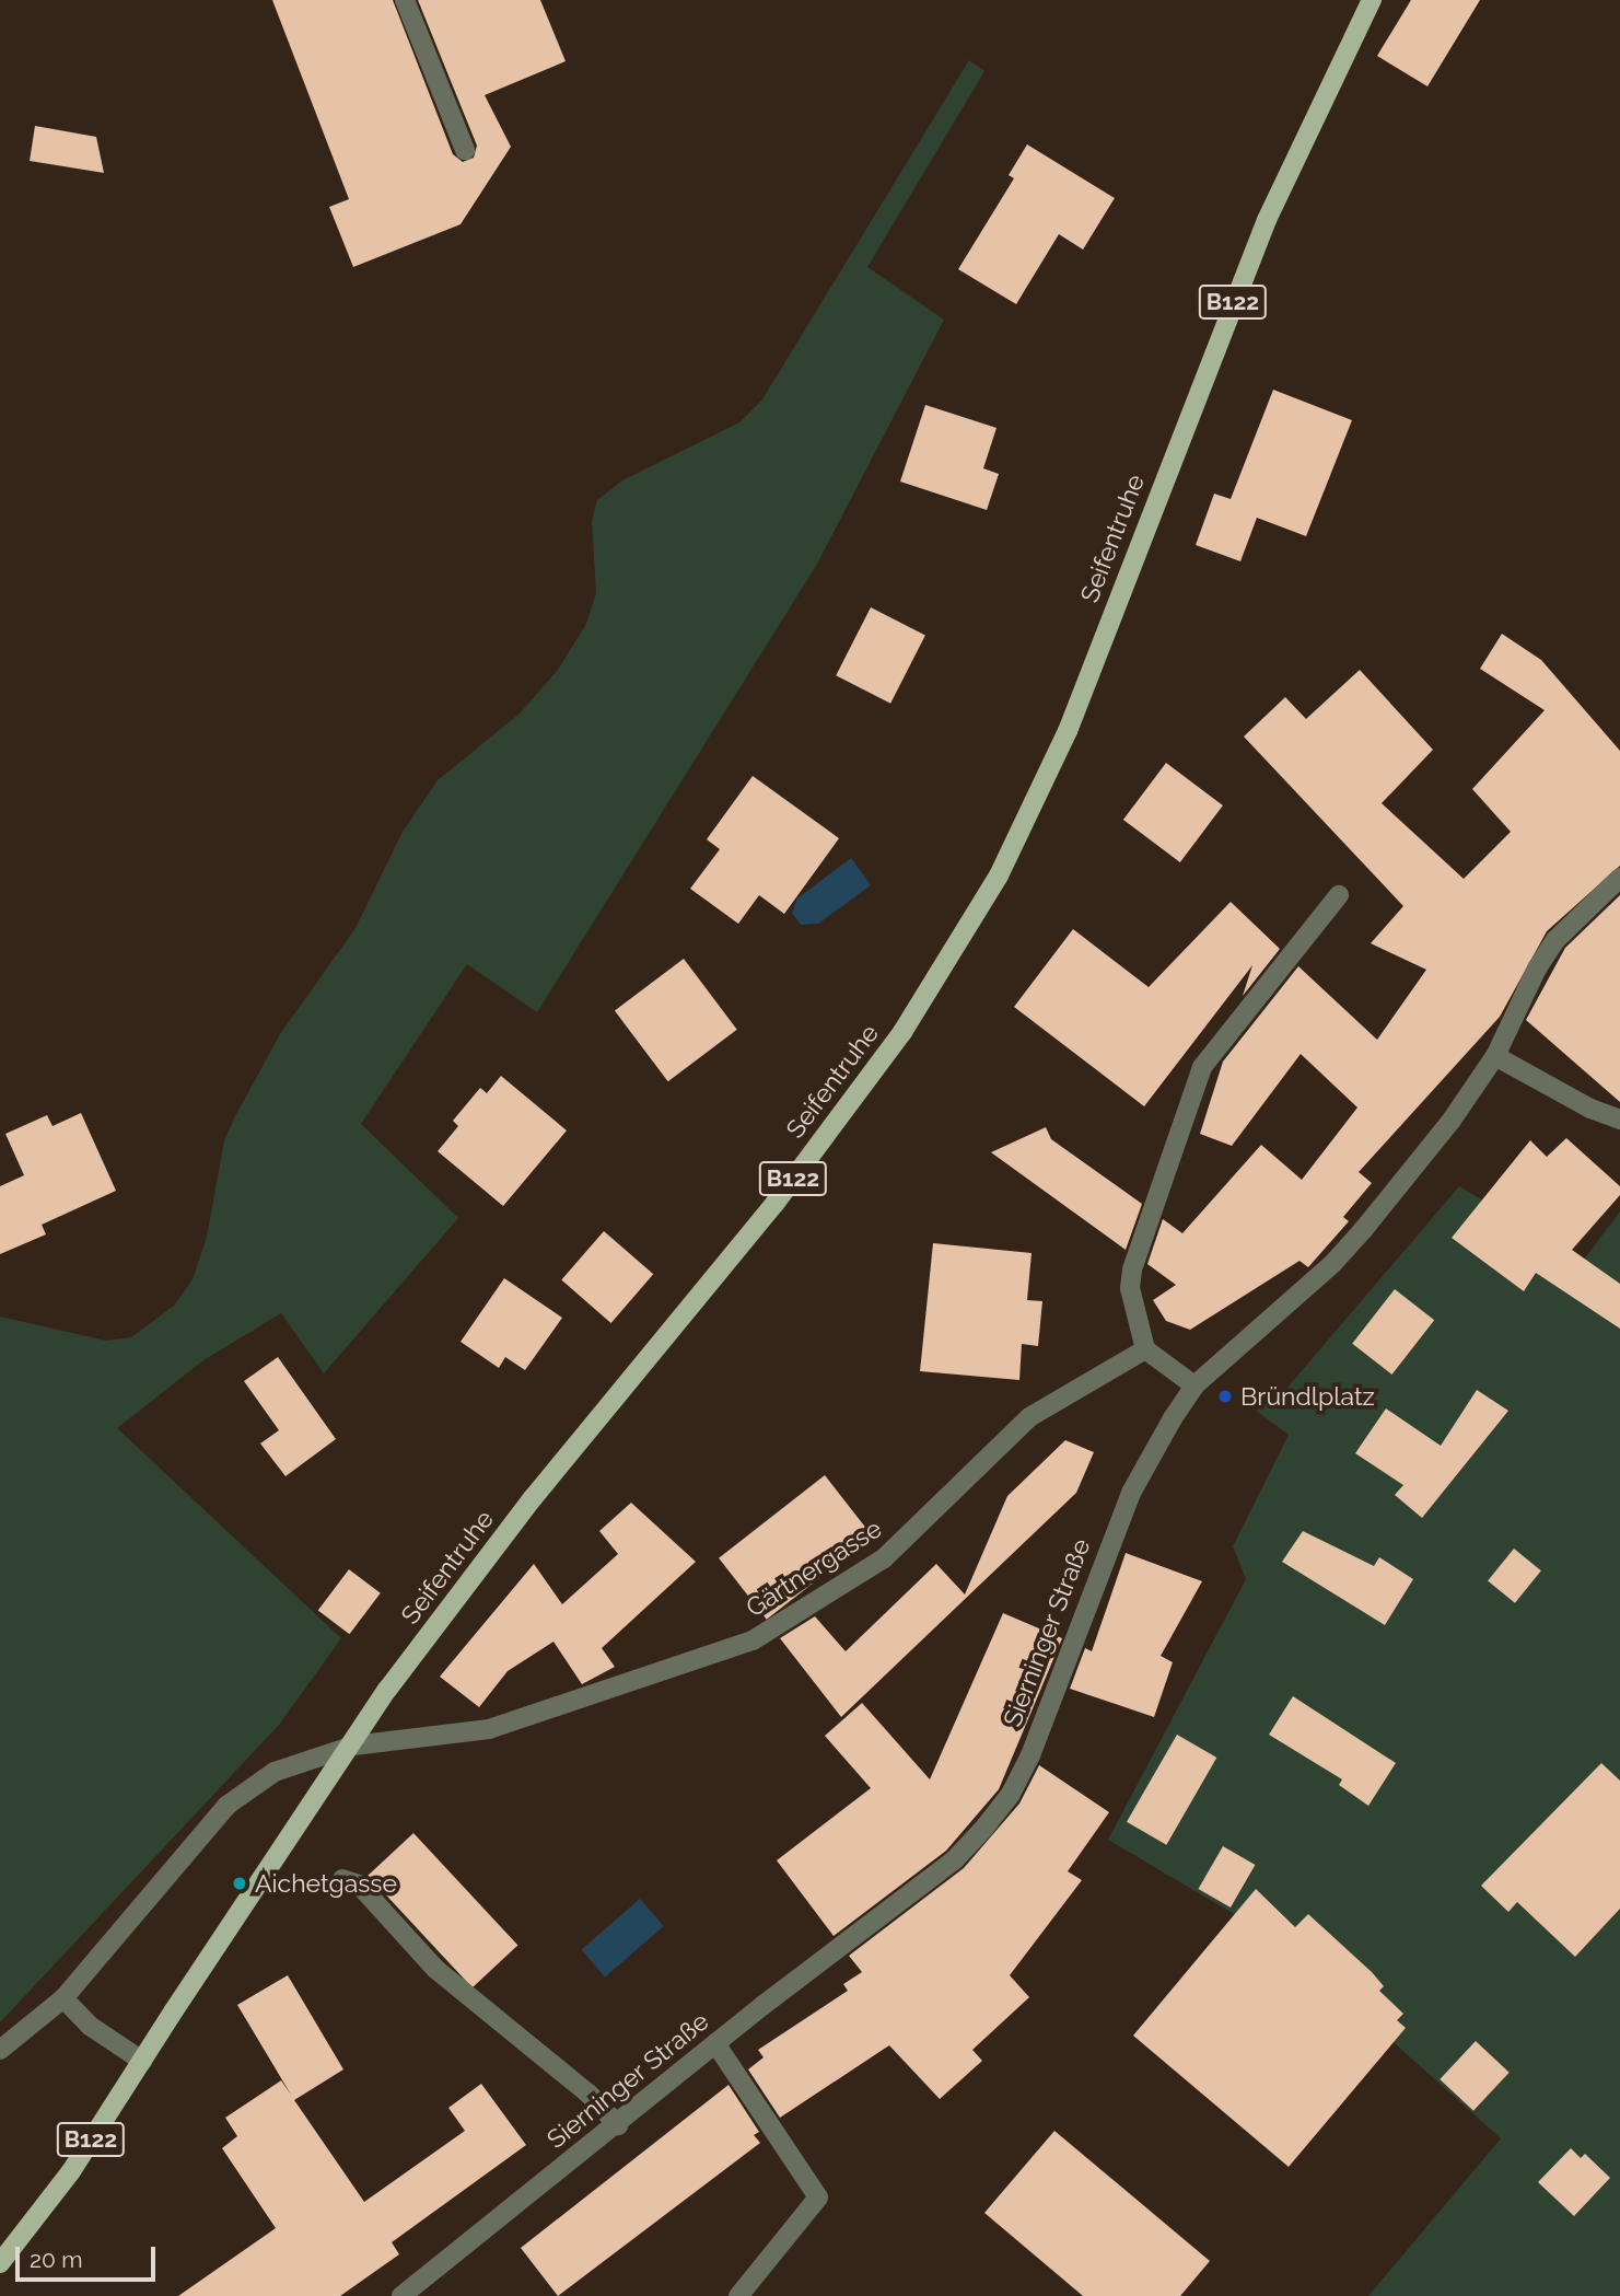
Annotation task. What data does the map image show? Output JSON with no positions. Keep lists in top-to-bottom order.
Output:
{
  "streets": {
    "main road": ["B122", "Seifentruhe"],
    "street": ["Gärtnergasse", "Sierninger Straße"]
  },
  "places": ["Bründlplatz", "Aichetgasse"],
  "scale_bar": "20 m"
}
